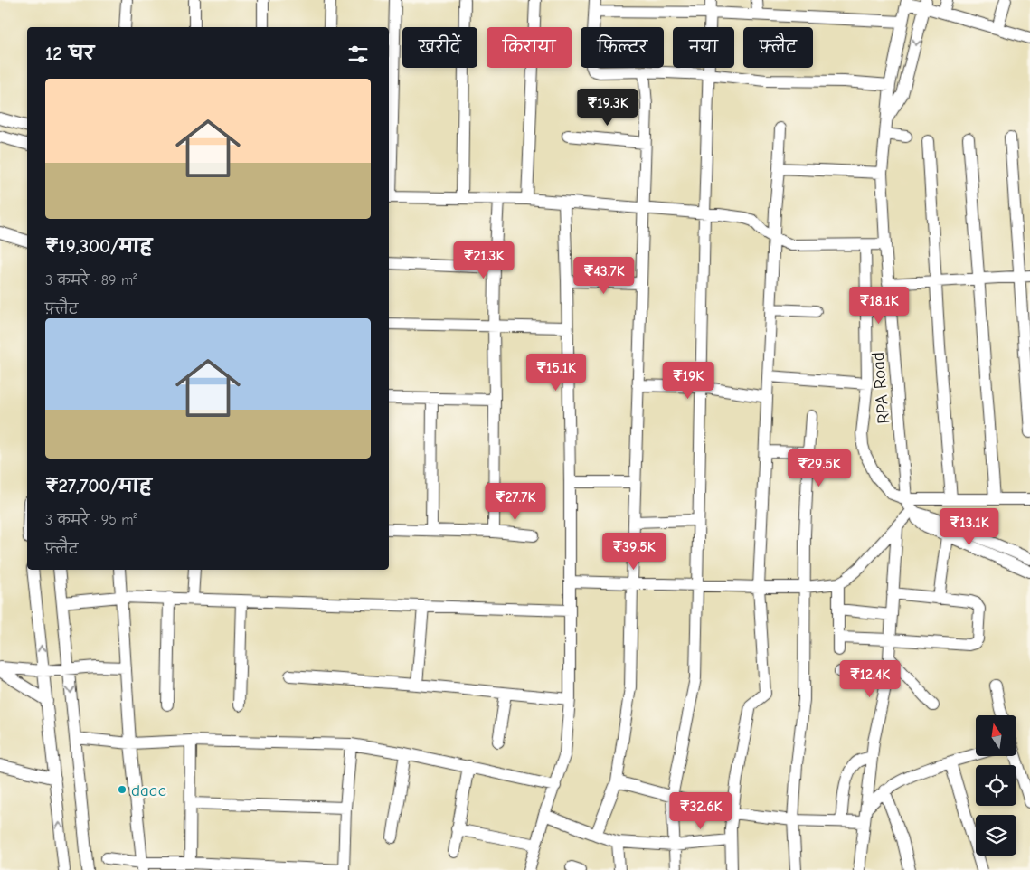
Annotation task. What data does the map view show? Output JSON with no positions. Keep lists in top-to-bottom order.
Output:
{
  "streets": {
    "street": ["RPA Road"]
  },
  "places": ["daac"],
  "north": "top",
  "page": {
    "chip": [
      "खरीदें",
      "किराया",
      "फ़िल्टर",
      "नया",
      "फ़्लैट"
    ],
    "heading": "12 घर",
    "list": [
      {
        "name": "₹19,300/माह",
        "note": "3 कमरे · 89 m² · फ़्लैट"
      },
      {
        "name": "₹27,700/माह",
        "note": "3 कमरे · 95 m² · फ़्लैट"
      }
    ],
    "price": [
      "₹19.3K",
      "₹21.3K",
      "₹43.7K",
      "₹18.1K",
      "₹15.1K",
      "₹19K",
      "₹29.5K",
      "₹27.7K",
      "₹13.1K",
      "₹39.5K",
      "₹12.4K",
      "₹32.6K"
    ]
  }
}
